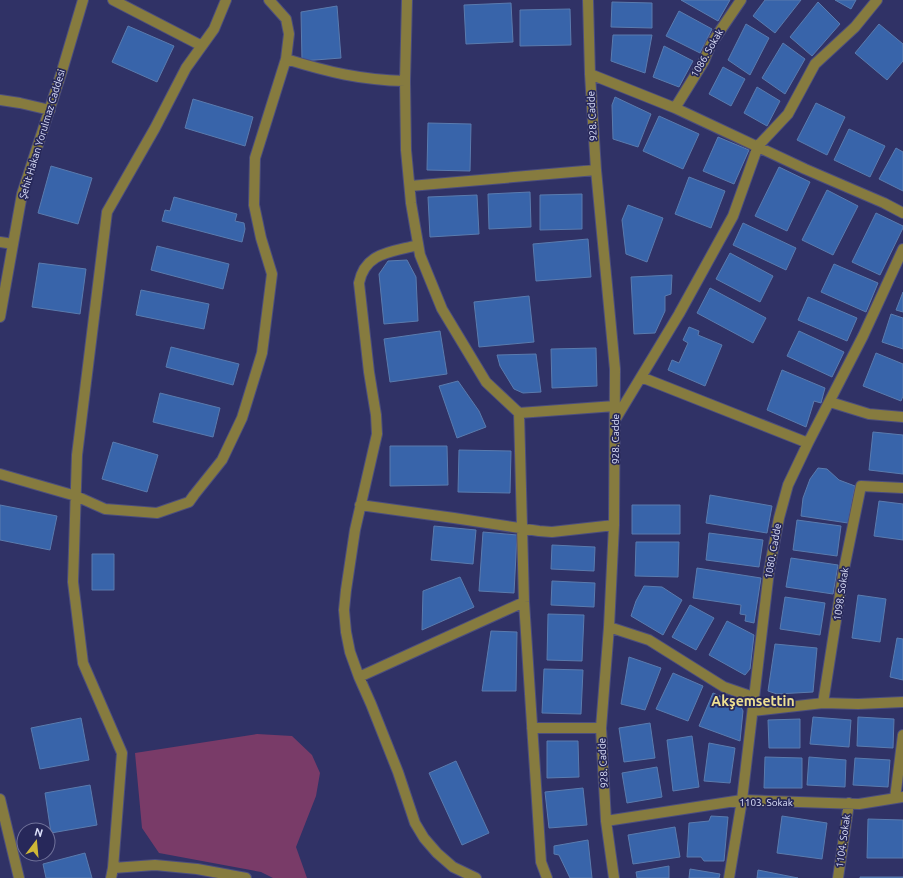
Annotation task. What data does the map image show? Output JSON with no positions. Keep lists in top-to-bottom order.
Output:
{
  "streets": {
    "street": [
      "1086. Sokak",
      "928. Cadde",
      "Şehit Hakan Yorulmaz Caddesi",
      "1080. Cadde",
      "1098. Sokak",
      "1103. Sokak",
      "1104. Sokak"
    ]
  },
  "crossings": [
    ["928. Cadde", "1103. Sokak"],
    ["1080. Cadde", "1103. Sokak"],
    ["1103. Sokak", "1104. Sokak"]
  ],
  "districts": ["Akşemsettin"],
  "north": "top"
}
